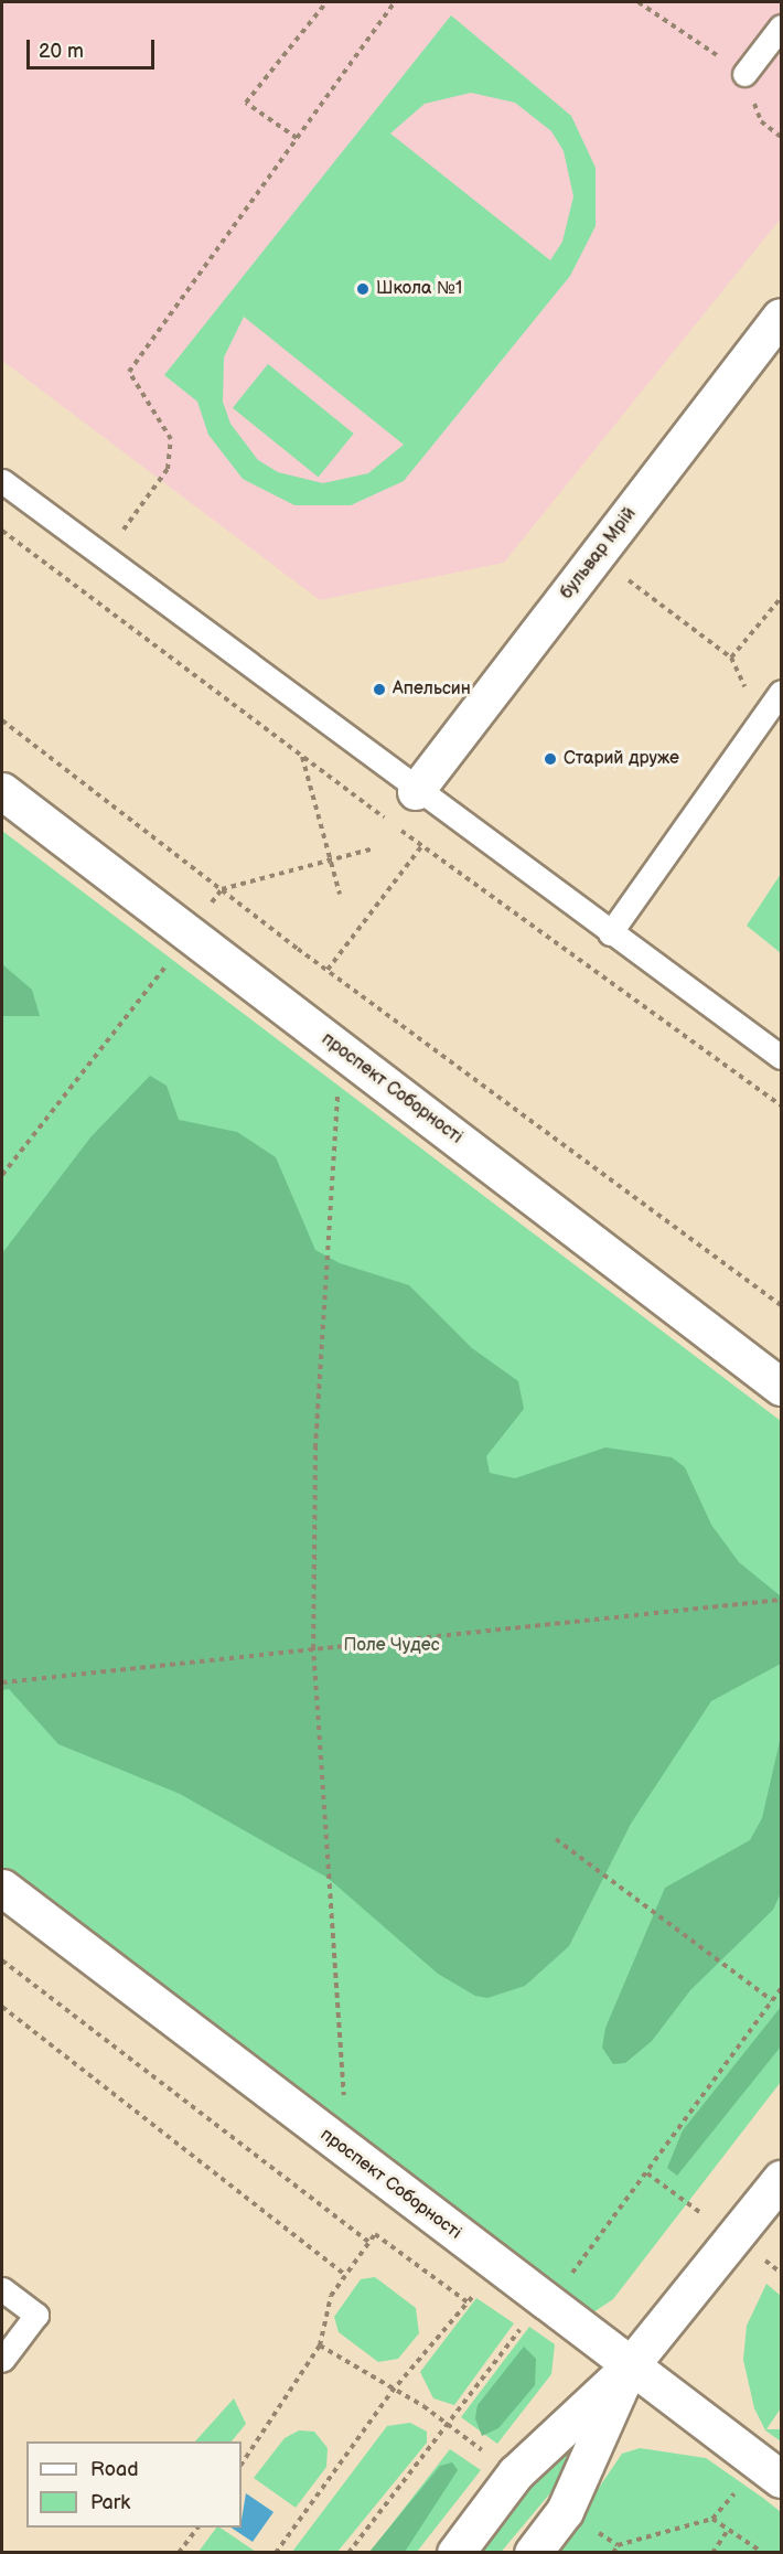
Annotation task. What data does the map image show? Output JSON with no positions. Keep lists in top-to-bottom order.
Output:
{
  "streets": {
    "street": ["бульвар Мрій", "проспект Соборності"]
  },
  "parks": ["Поле Чудес"],
  "places": ["Школа №1", "Апельсин", "Старий друже"],
  "legend": ["Road", "Park"],
  "scale_bar": "20 m"
}
